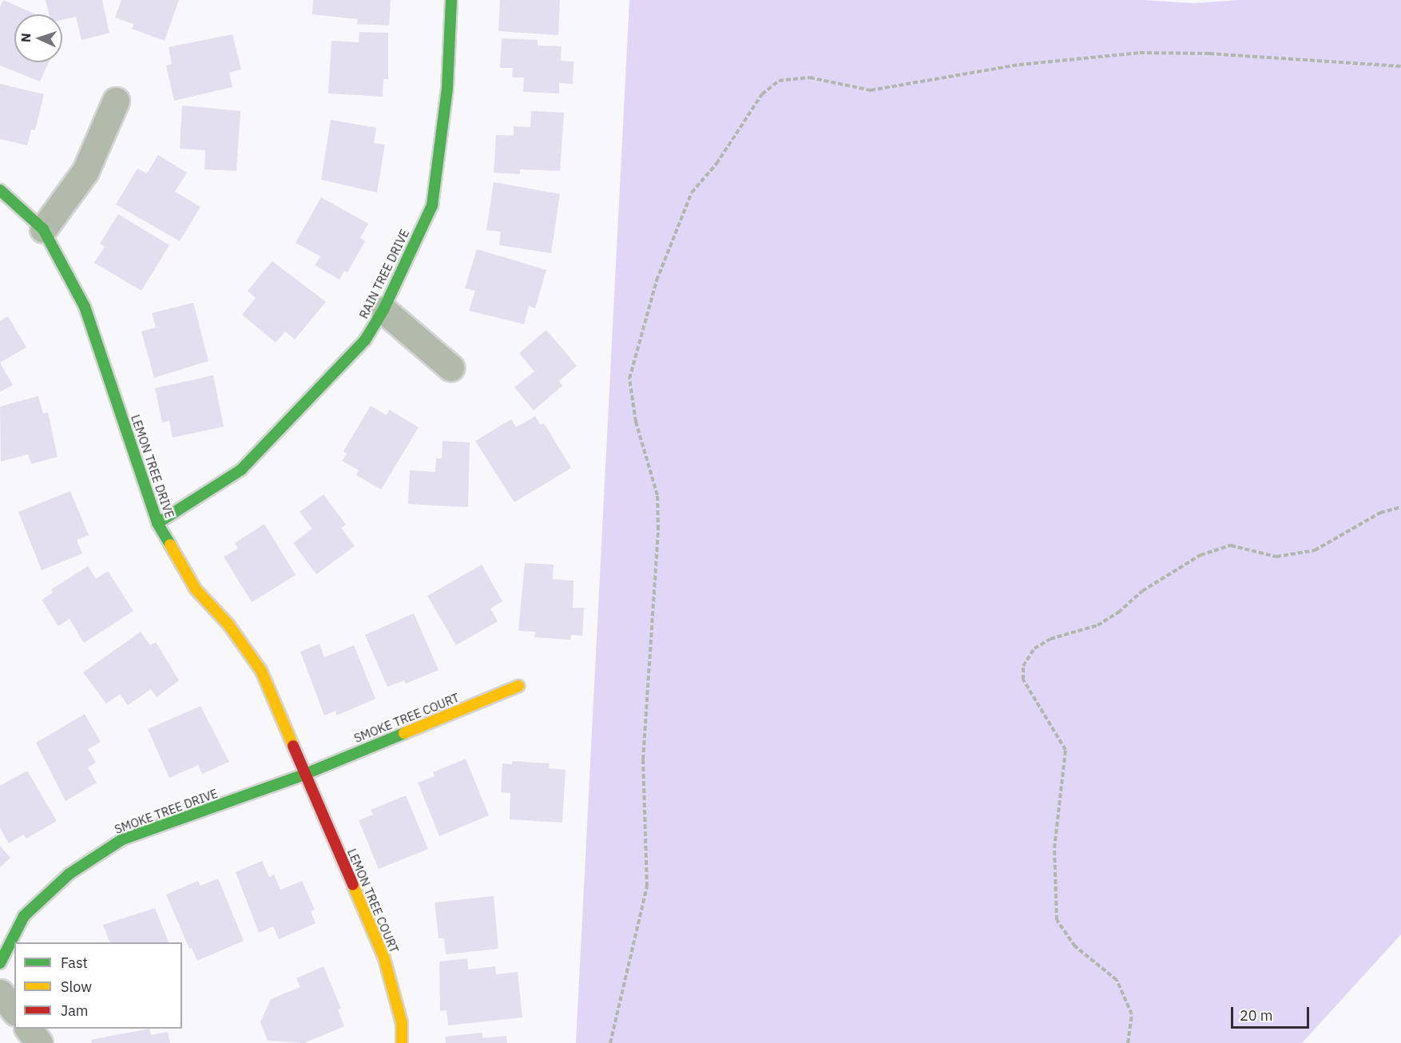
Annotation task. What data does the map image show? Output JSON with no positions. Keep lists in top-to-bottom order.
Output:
{
  "streets": {
    "street": [
      "RAIN TREE DRIVE",
      "LEMON TREE DRIVE",
      "SMOKE TREE COURT",
      "SMOKE TREE DRIVE",
      "LEMON TREE COURT"
    ]
  },
  "crossings": [
    ["RAIN TREE DRIVE", "LEMON TREE DRIVE"],
    ["LEMON TREE DRIVE", "SMOKE TREE COURT"],
    ["LEMON TREE DRIVE", "SMOKE TREE DRIVE"],
    ["LEMON TREE DRIVE", "LEMON TREE COURT"],
    ["SMOKE TREE COURT", "SMOKE TREE DRIVE"],
    ["SMOKE TREE COURT", "LEMON TREE COURT"],
    ["SMOKE TREE DRIVE", "LEMON TREE COURT"]
  ],
  "legend": ["Fast", "Slow", "Jam"],
  "scale_bar": "20 m",
  "north": "left"
}
